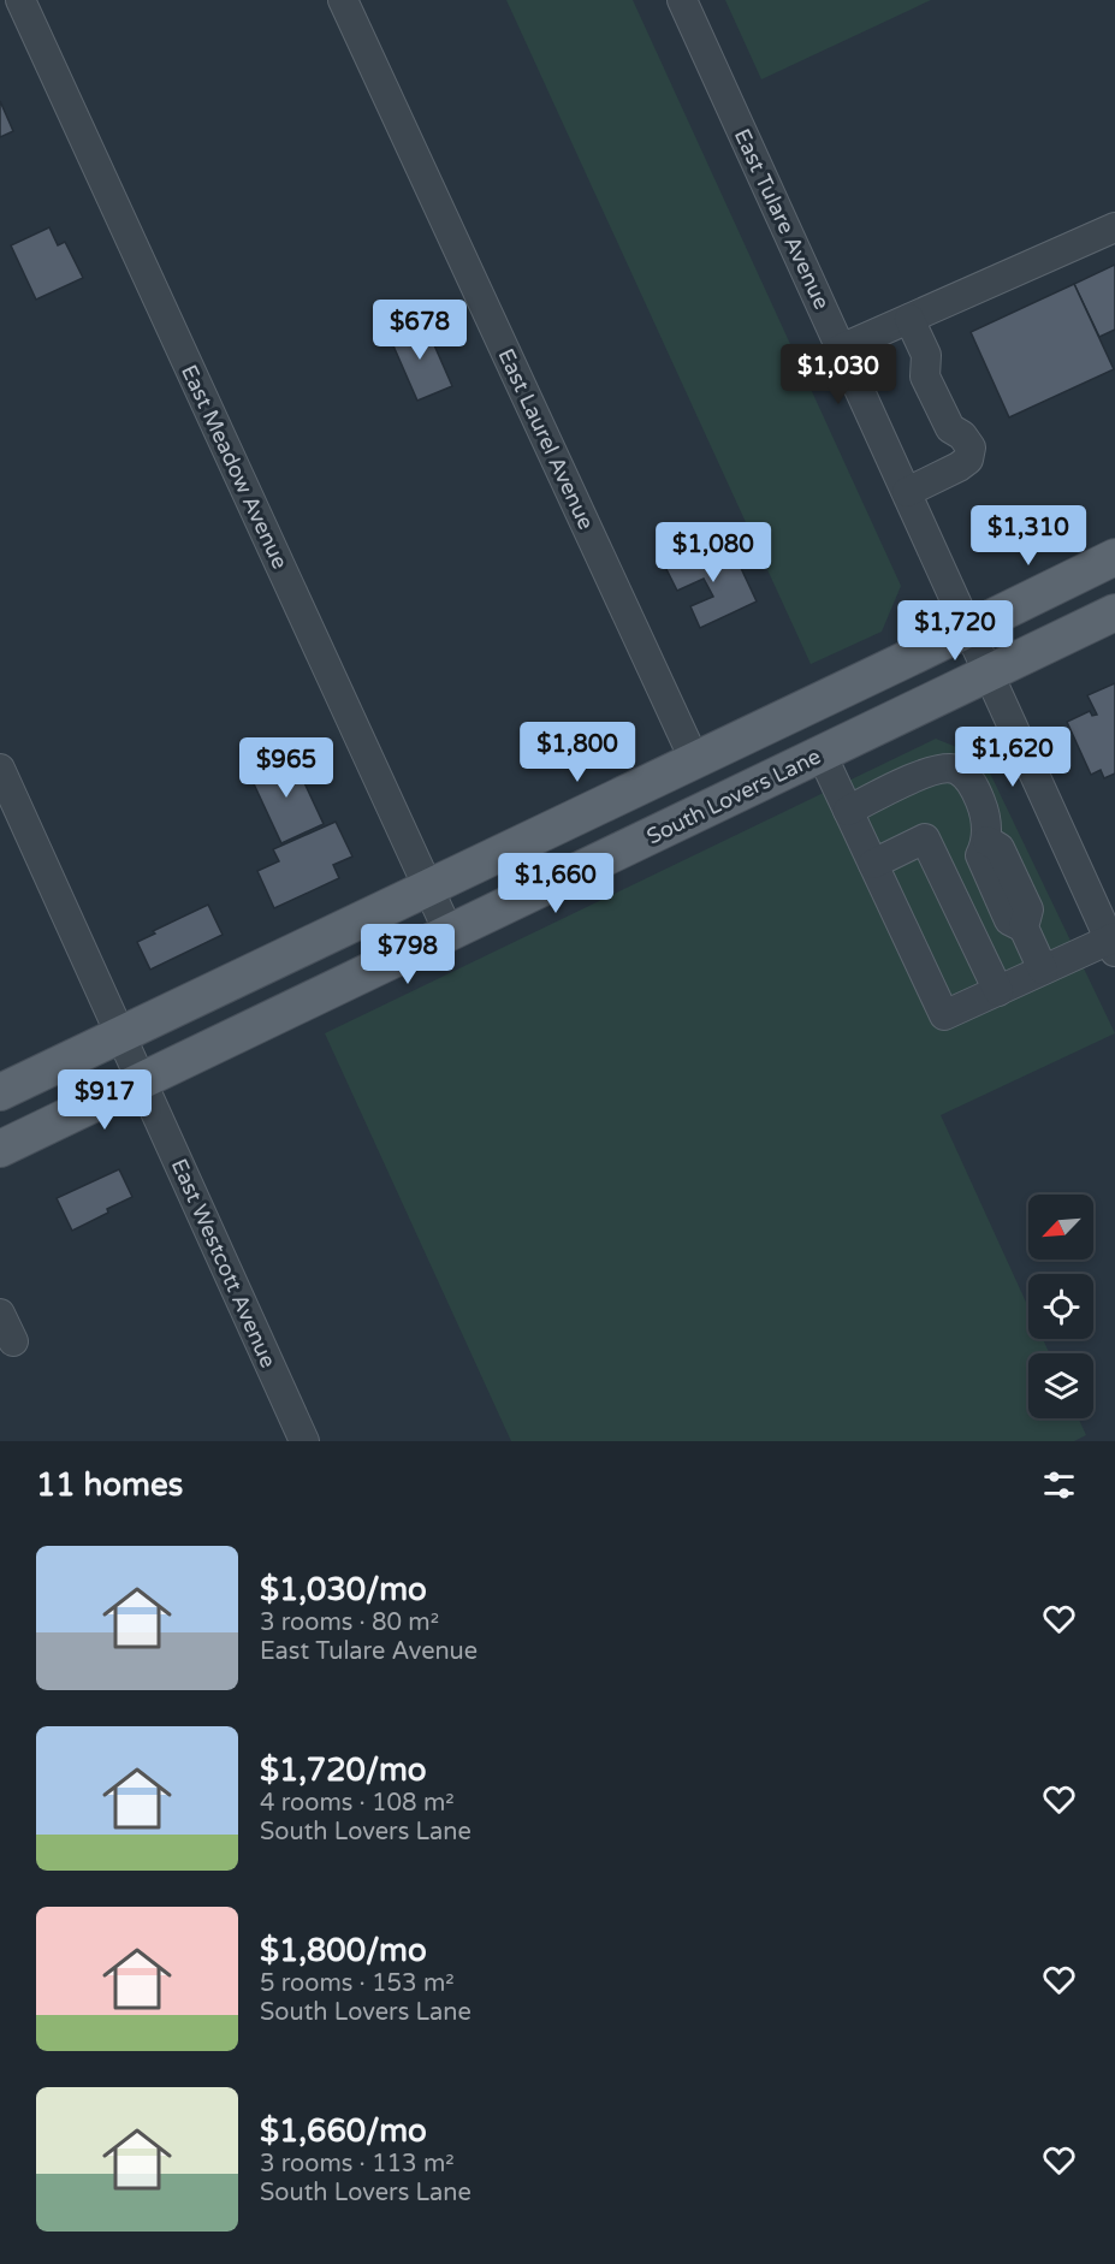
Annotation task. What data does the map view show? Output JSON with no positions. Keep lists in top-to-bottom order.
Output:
{
  "streets": {
    "main road": ["South Lovers Lane"],
    "street": [
      "East Tulare Avenue",
      "East Laurel Avenue",
      "East Meadow Avenue",
      "East Westcott Avenue"
    ]
  },
  "crossings": [
    ["East Tulare Avenue", "South Lovers Lane"],
    ["East Meadow Avenue", "South Lovers Lane"],
    ["South Lovers Lane", "East Westcott Avenue"]
  ],
  "north": "bottom left",
  "page": {
    "price": [
      "$678",
      "$1,030",
      "$1,310",
      "$1,080",
      "$1,720",
      "$1,800",
      "$1,620",
      "$965",
      "$1,660",
      "$798",
      "$917"
    ],
    "heading": "11 homes",
    "list": [
      {
        "name": "$1,030/mo",
        "note": "3 rooms · 80 m² · East Tulare Avenue"
      },
      {
        "name": "$1,720/mo",
        "note": "4 rooms · 108 m² · South Lovers Lane"
      },
      {
        "name": "$1,800/mo",
        "note": "5 rooms · 153 m² · South Lovers Lane"
      },
      {
        "name": "$1,660/mo",
        "note": "3 rooms · 113 m² · South Lovers Lane"
      }
    ]
  }
}
